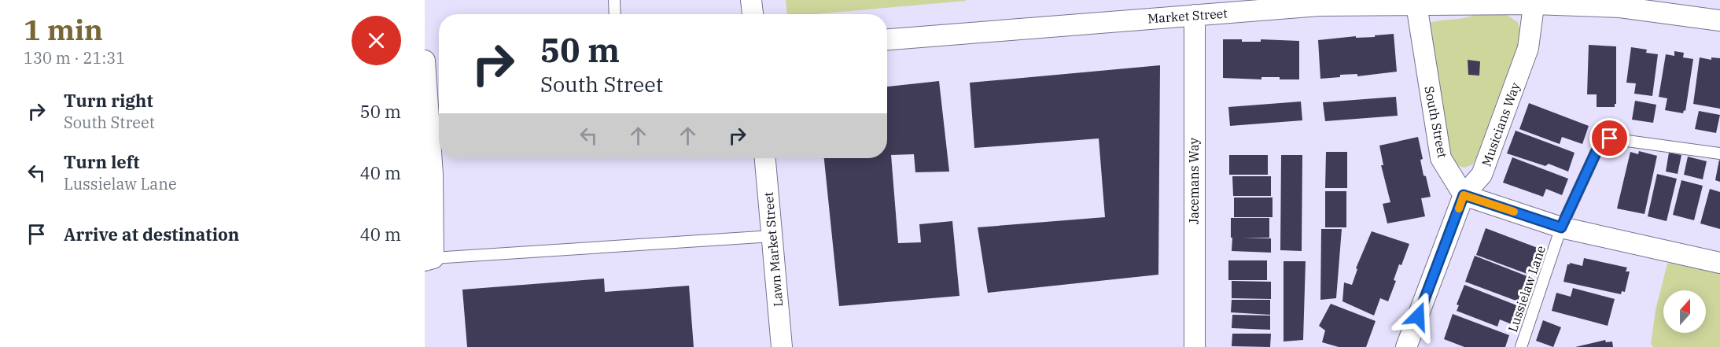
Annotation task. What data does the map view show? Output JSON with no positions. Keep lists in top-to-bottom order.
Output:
{
  "streets": {
    "street": [
      "Market Street",
      "South Street",
      "Musicians Way",
      "Jacemans Way",
      "Lawn Market Street"
    ],
    "lane": ["Lussielaw Lane"]
  },
  "crossings": [
    ["Market Street", "South Street"],
    ["Market Street", "Musicians Way"],
    ["Market Street", "Jacemans Way"],
    ["South Street", "Musicians Way"]
  ],
  "north": "top",
  "page": {
    "heading": ["1 min", "130 m · 21:31"],
    "turn": ["50 m", "South Street"],
    "list": [
      {
        "name": "Turn right",
        "note": "South Street",
        "value": "50 m"
      },
      {
        "name": "Turn left",
        "note": "Lussielaw Lane",
        "value": "40 m"
      },
      {
        "name": "Arrive at destination",
        "value": "40 m"
      }
    ]
  }
}
